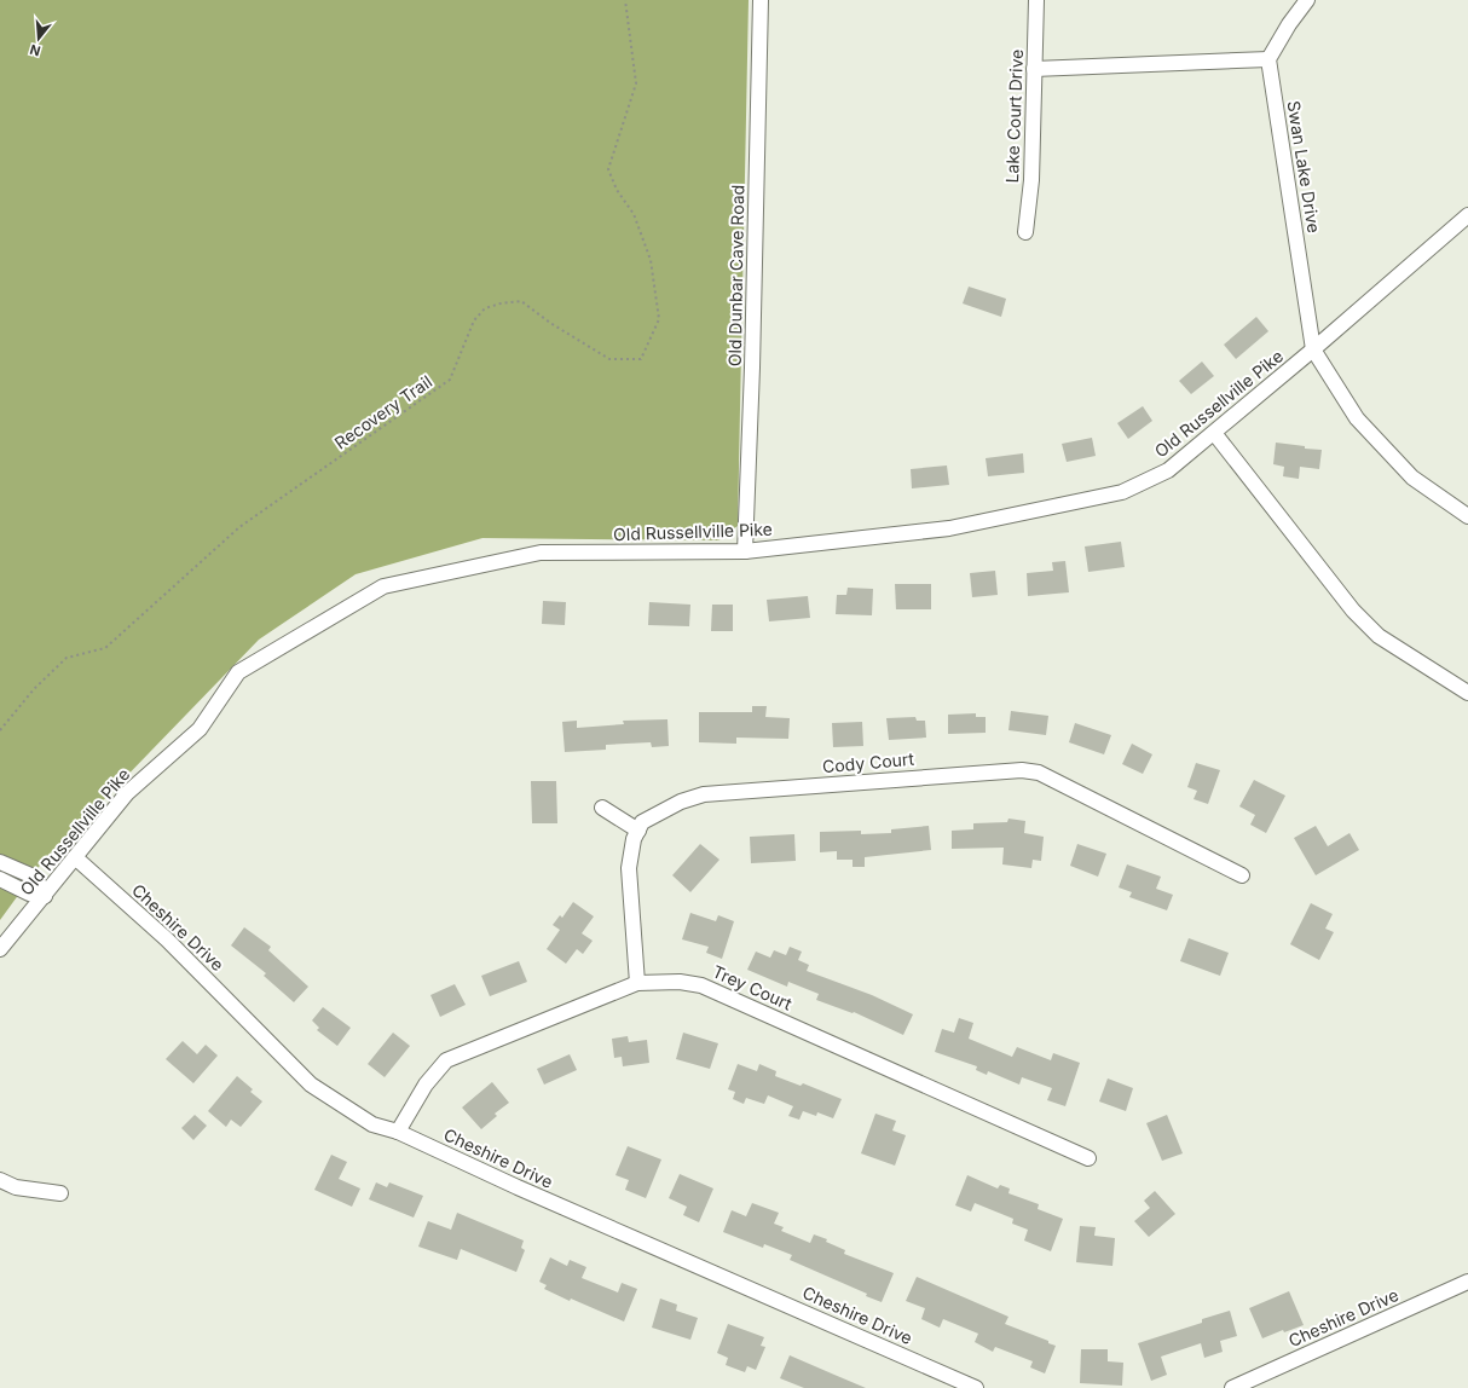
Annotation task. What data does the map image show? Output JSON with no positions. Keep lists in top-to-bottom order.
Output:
{
  "streets": {
    "street": [
      "Lake Court Drive",
      "Swan Lake Drive",
      "Old Dunbar Cave Road",
      "Old Russellville Pike",
      "Cody Court",
      "Cheshire Drive",
      "Trey Court"
    ],
    "path": ["Recovery Trail"]
  },
  "crossings": [
    ["Swan Lake Drive", "Old Russellville Pike"],
    ["Old Dunbar Cave Road", "Old Russellville Pike"],
    ["Old Russellville Pike", "Cheshire Drive"],
    ["Cody Court", "Trey Court"],
    ["Cheshire Drive", "Trey Court"]
  ],
  "north": "bottom"
}
